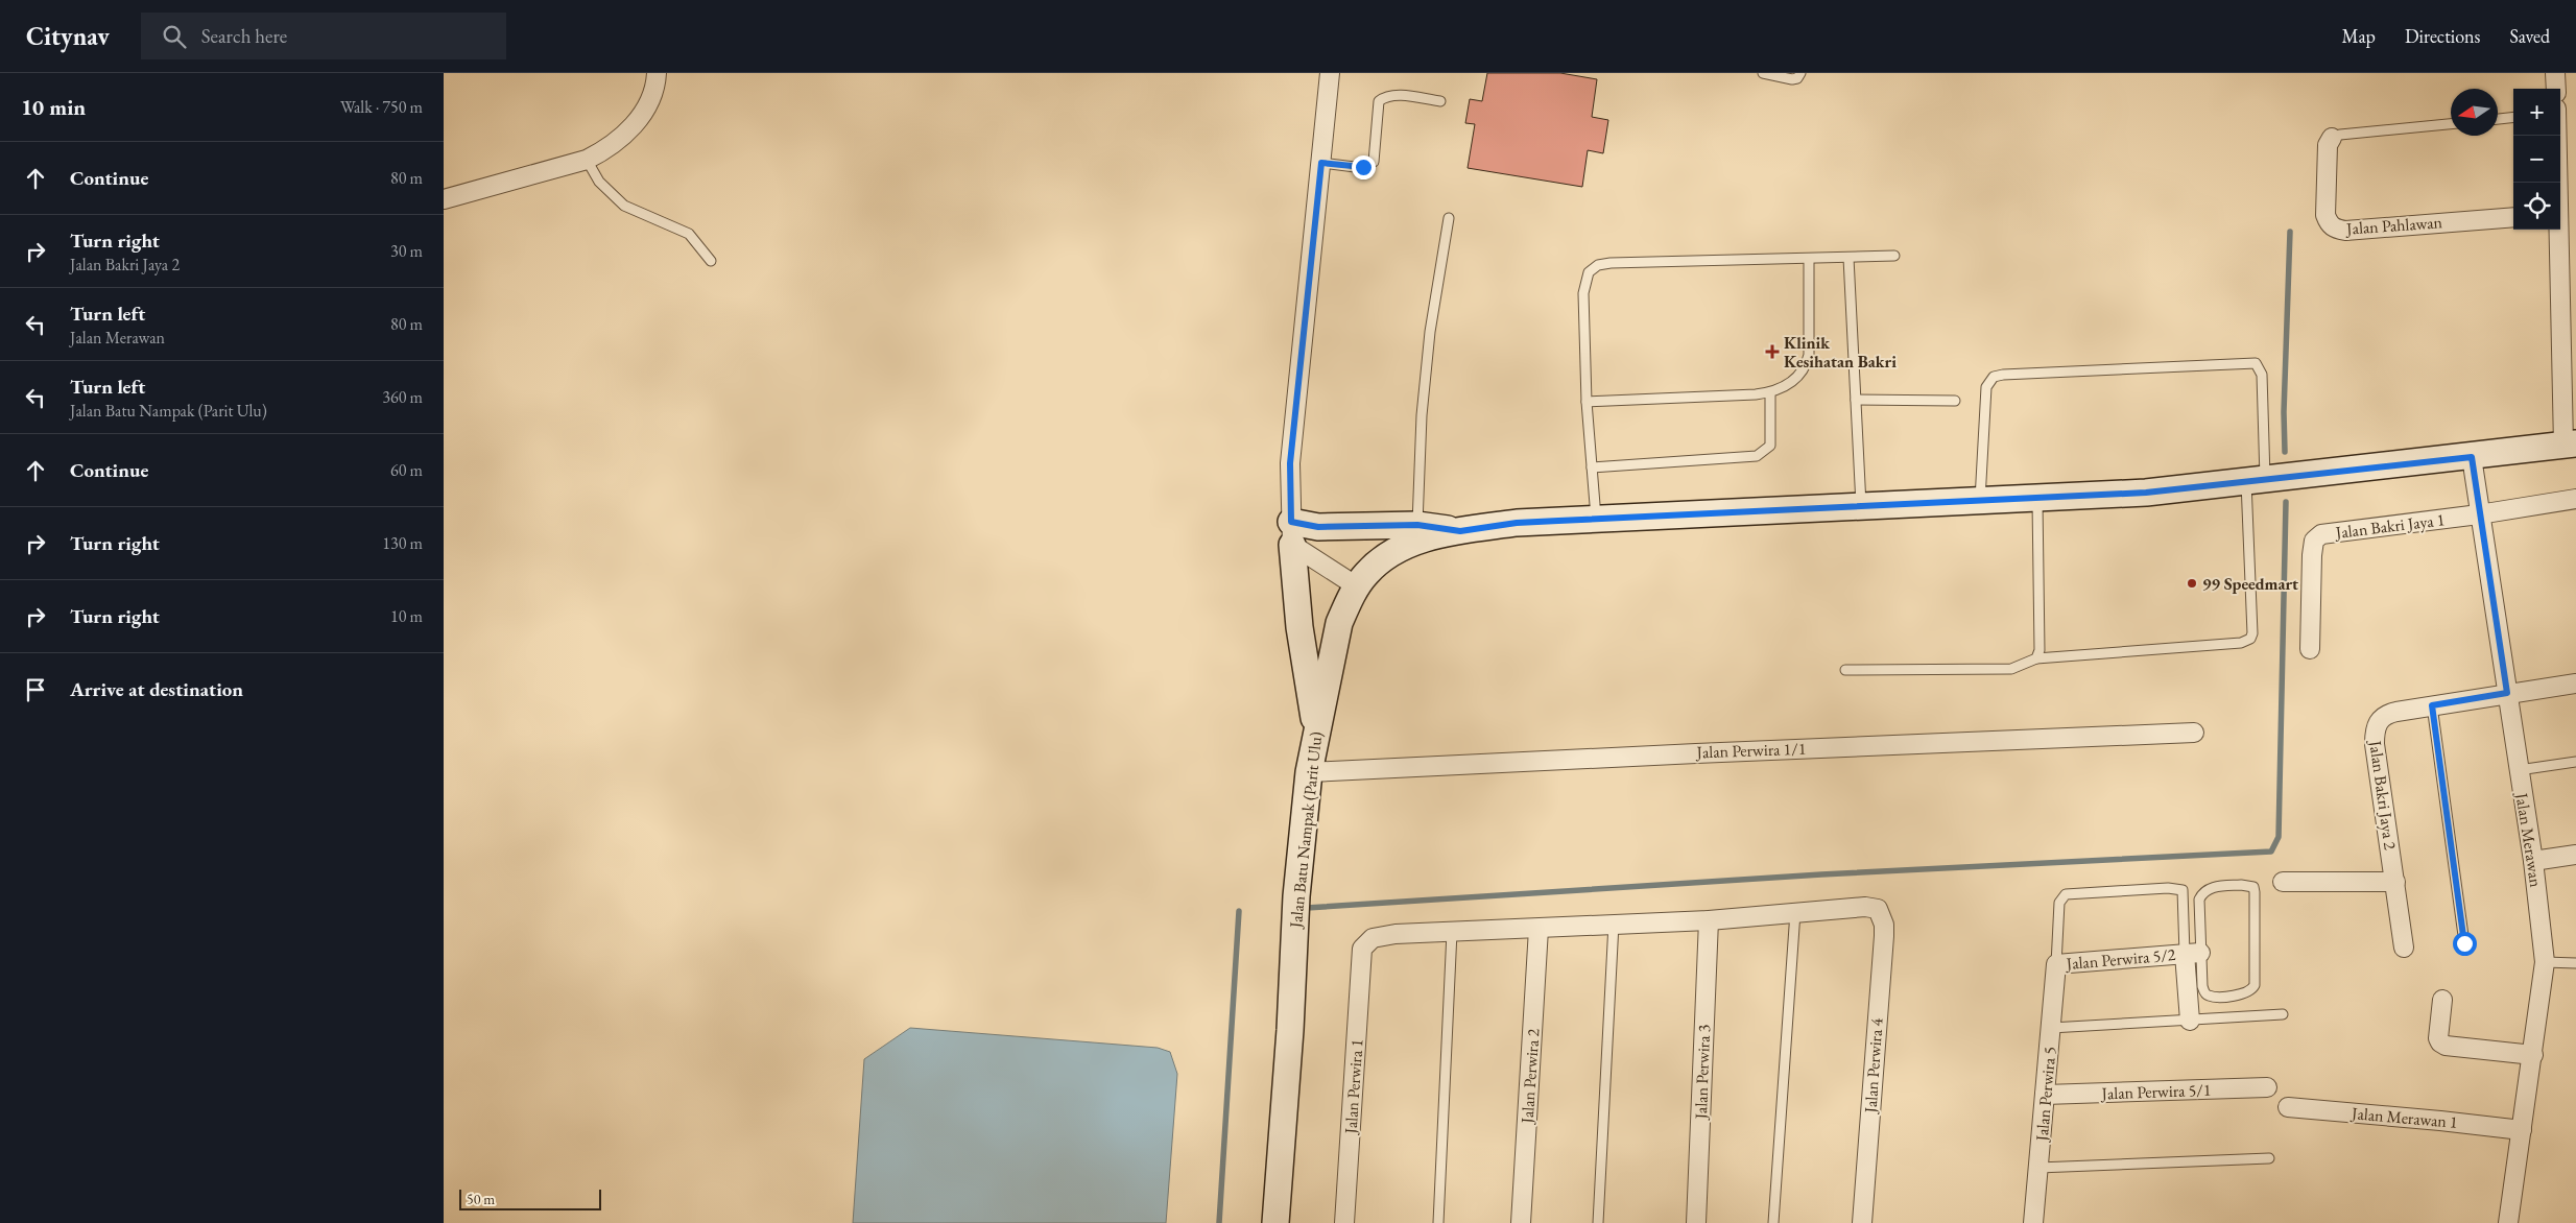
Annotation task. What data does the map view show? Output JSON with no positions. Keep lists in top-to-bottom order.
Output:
{
  "streets": {
    "street": [
      "Jalan Pahlawan",
      "Jalan Bakri Jaya 1",
      "Jalan Perwira 1/1",
      "Jalan Bakri Jaya 2",
      "Jalan Batu Nampak (Parit Ulu)",
      "Jalan Merawan",
      "Jalan Perwira 5/2",
      "Jalan Perwira 4",
      "Jalan Perwira 3",
      "Jalan Perwira 2",
      "Jalan Perwira 1",
      "Jalan Perwira 5/1",
      "Jalan Perwira 5",
      "Jalan Merawan 1"
    ]
  },
  "crossings": [
    ["Jalan Bakri Jaya 1", "Jalan Merawan"],
    ["Jalan Perwira 1/1", "Jalan Batu Nampak (Parit Ulu)"],
    ["Jalan Bakri Jaya 2", "Jalan Merawan"],
    ["Jalan Batu Nampak (Parit Ulu)", "Jalan Merawan"],
    ["Jalan Merawan", "Jalan Merawan 1"],
    ["Jalan Perwira 5/2", "Jalan Perwira 5"],
    ["Jalan Perwira 5/1", "Jalan Perwira 5"]
  ],
  "places": {
    "health": ["Klinik Kesihatan Bakri"],
    "other": ["99 Speedmart"]
  },
  "scale_bar": "50 m",
  "north": "left",
  "page": {
    "header": "Citynav",
    "search": "Search here",
    "nav": ["Map", "Directions", "Saved"],
    "heading": ["10 min", "Walk · 750 m"],
    "map_buttons": ["+", "−"],
    "list": [
      ["Continue", "80 m"],
      ["Turn right", "Jalan Bakri Jaya 2", "30 m"],
      ["Turn left", "Jalan Merawan", "80 m"],
      ["Turn left", "Jalan Batu Nampak (Parit Ulu)", "360 m"],
      ["Continue", "60 m"],
      ["Turn right", "130 m"],
      ["Turn right", "10 m"],
      "Arrive at destination"
    ],
    "scale": "50 m"
  }
}
